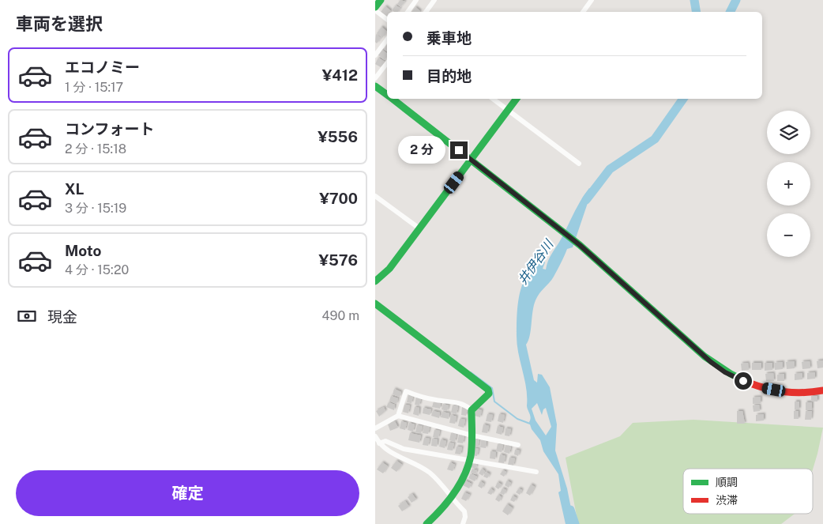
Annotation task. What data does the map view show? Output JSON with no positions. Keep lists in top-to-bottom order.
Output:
{
  "water": ["井伊谷川"],
  "legend": ["順調", "渋滞"],
  "page": {
    "heading": "車両を選択",
    "banner": ["乗車地", "目的地"],
    "list": [
      {
        "name": "エコノミー",
        "note": "1 分 · 15:17",
        "value": "¥412"
      },
      {
        "name": "コンフォート",
        "note": "2 分 · 15:18",
        "value": "¥556"
      },
      {
        "name": "XL",
        "note": "3 分 · 15:19",
        "value": "¥700"
      },
      {
        "name": "Moto",
        "note": "4 分 · 15:20",
        "value": "¥576"
      }
    ],
    "map_buttons": ["+", "−"],
    "bubble": "2 分",
    "pay": ["現金", "490 m"],
    "buttons": "確定"
  }
}
